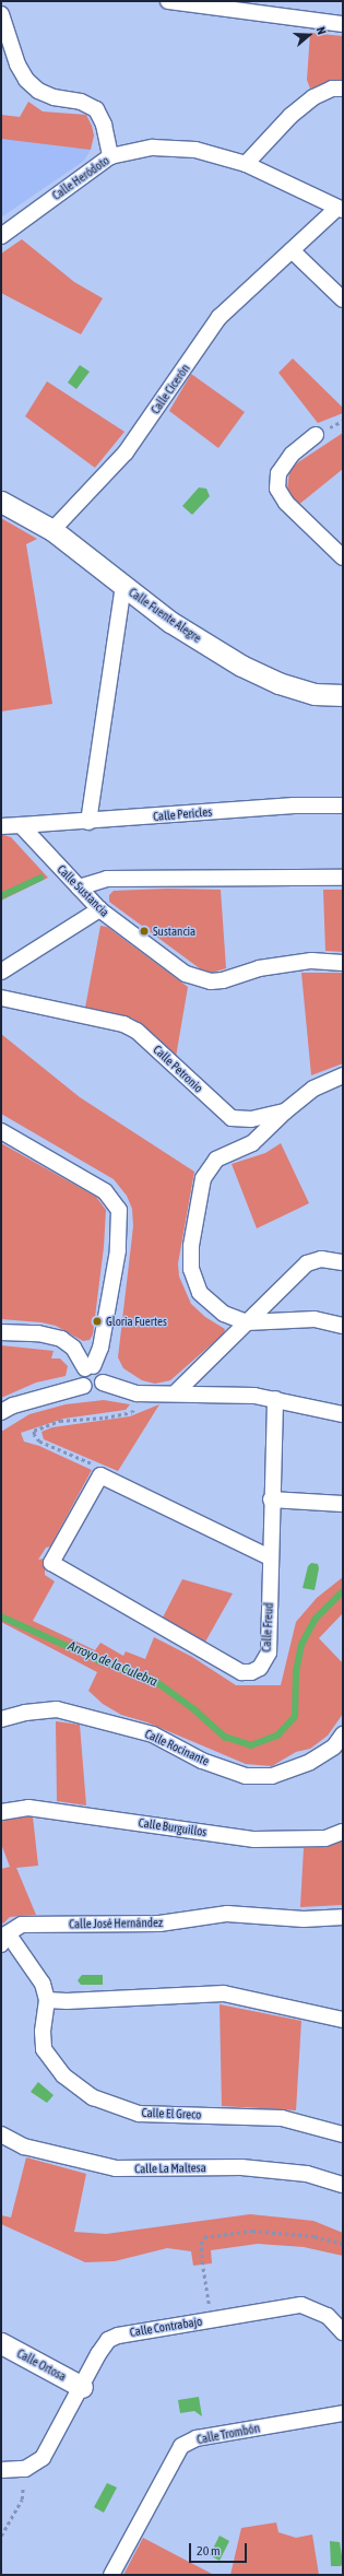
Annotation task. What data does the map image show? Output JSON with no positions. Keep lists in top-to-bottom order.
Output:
{
  "streets": {
    "street": [
      "Calle Heródoto",
      "Calle Cicerón",
      "Calle Fuente Alegre",
      "Calle Pericles",
      "Calle Sustancia",
      "Calle Petronio",
      "Calle Freud",
      "Calle Rocinante",
      "Calle Burguillos",
      "Calle José Hernández",
      "Calle El Greco",
      "Calle La Maltesa",
      "Calle Contrabajo",
      "Calle Ortosa",
      "Calle Trombón"
    ]
  },
  "crossings": [
    ["Calle Heródoto", "Calle Cicerón"],
    ["Calle Cicerón", "Calle Fuente Alegre"],
    ["Calle Pericles", "Calle Sustancia"],
    ["Calle José Hernández", "Calle El Greco"],
    ["Calle Contrabajo", "Calle Ortosa"]
  ],
  "water": ["Arroyo de la Culebra"],
  "places": ["Sustancia", "Gloria Fuertes"],
  "scale_bar": "20 m",
  "north": "right"
}
